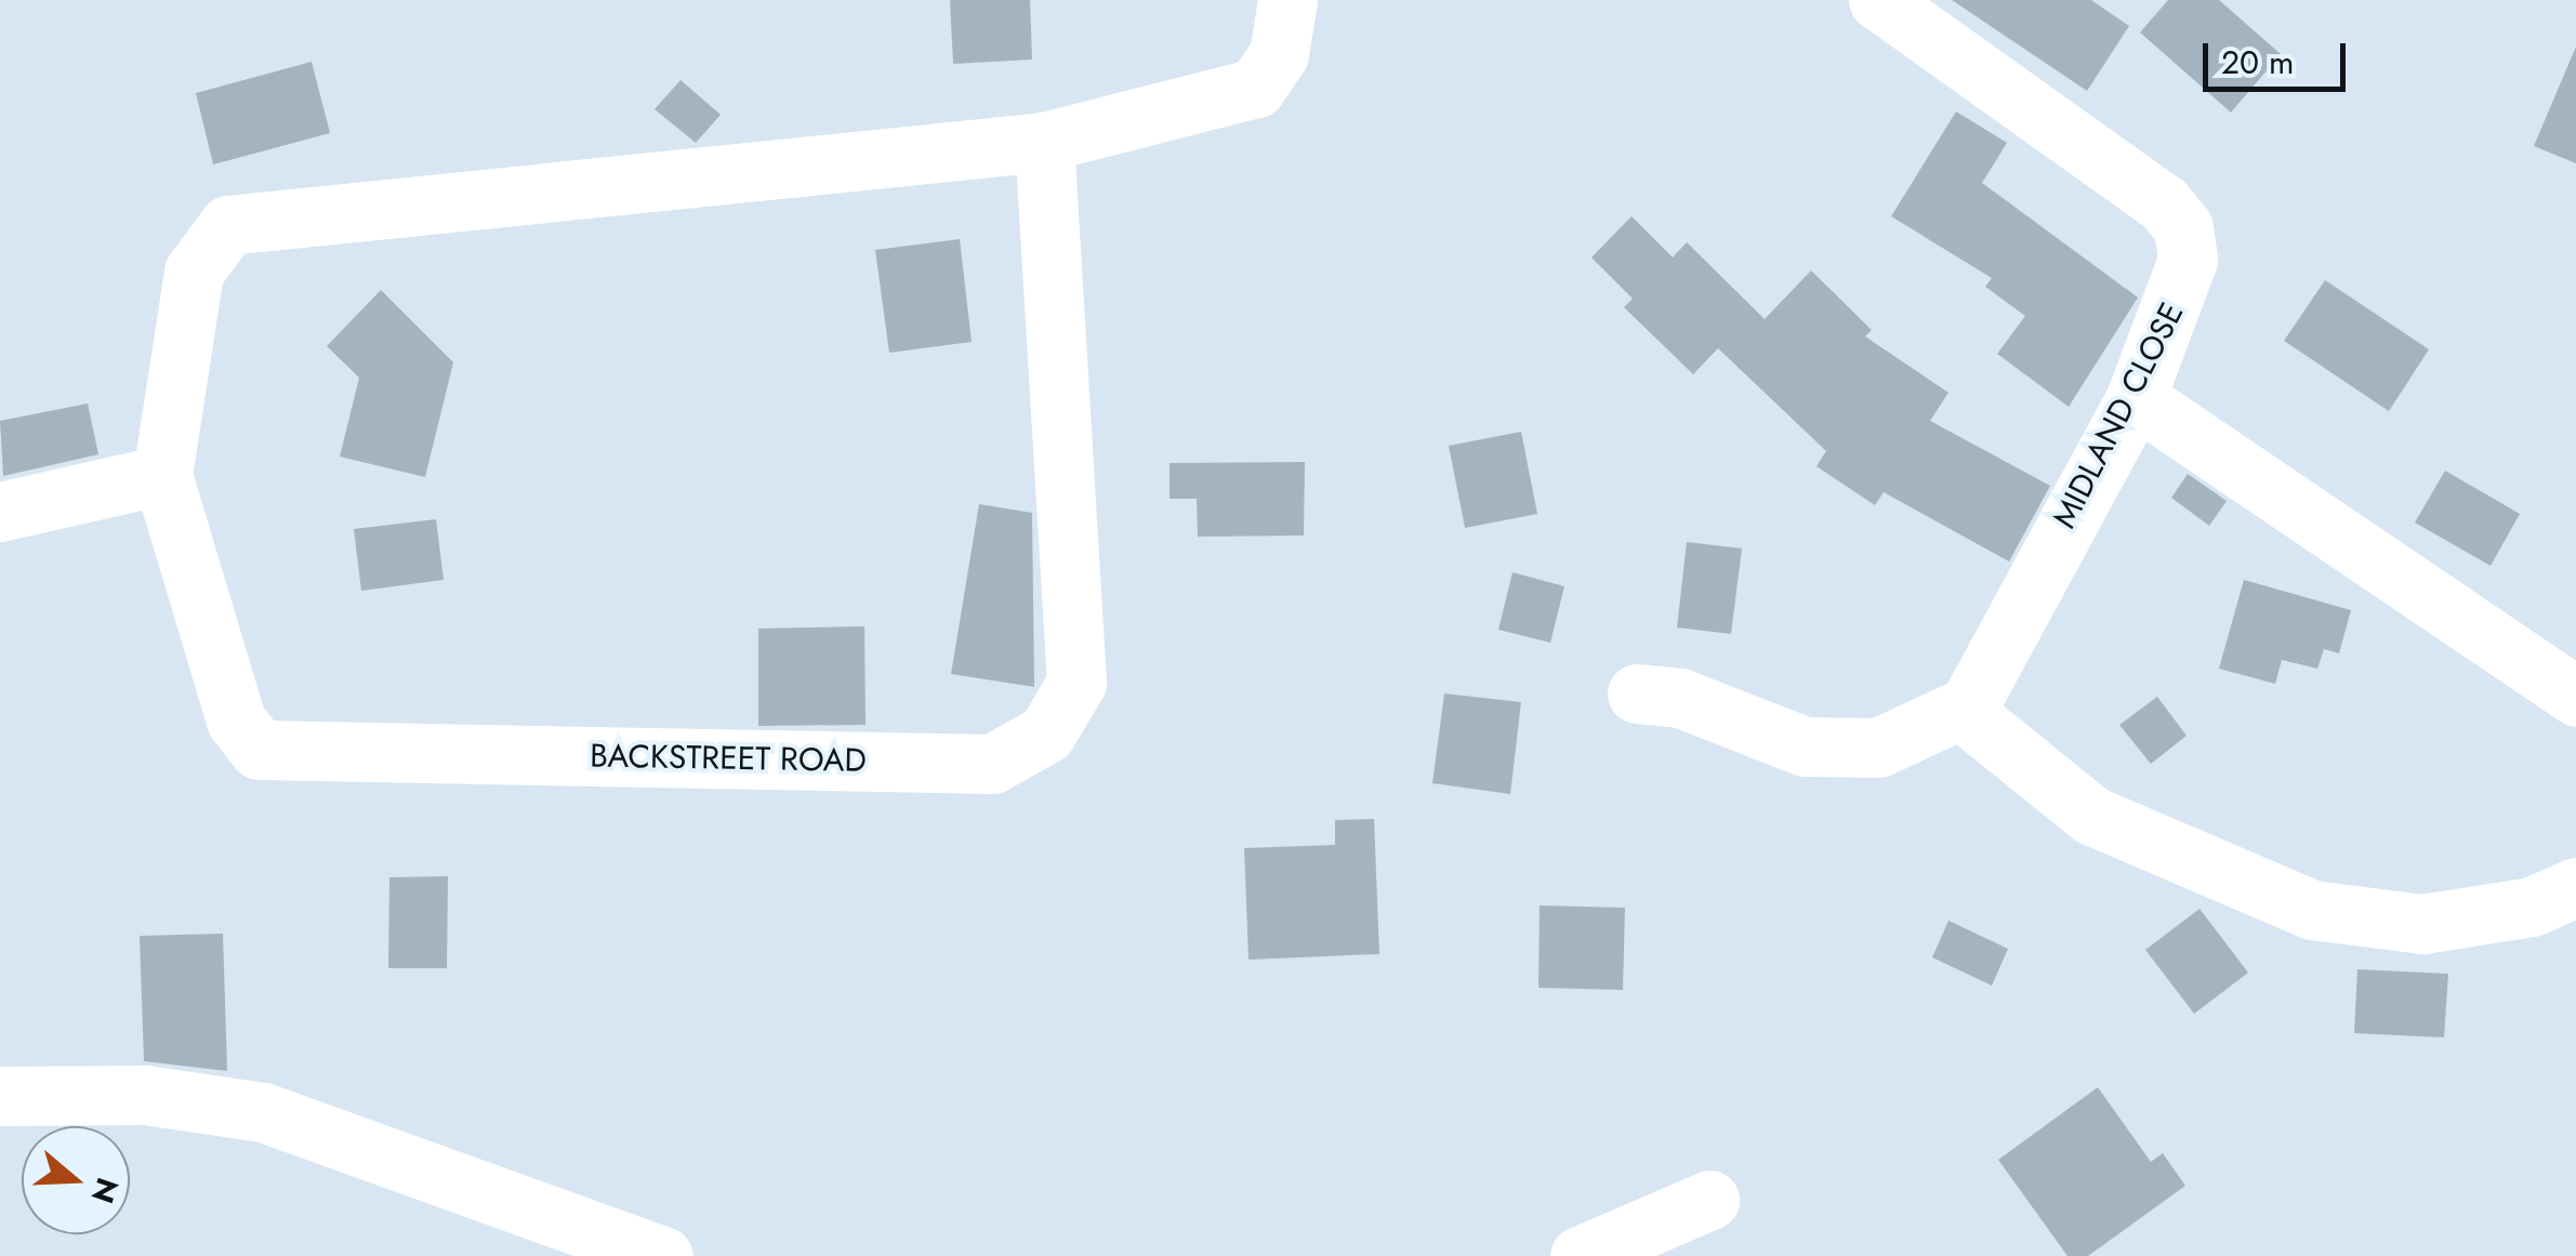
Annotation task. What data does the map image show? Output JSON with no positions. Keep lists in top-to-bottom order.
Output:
{
  "streets": {
    "street": ["MIDLAND CLOSE", "BACKSTREET ROAD"]
  },
  "scale_bar": "20 m",
  "north": "right"
}
